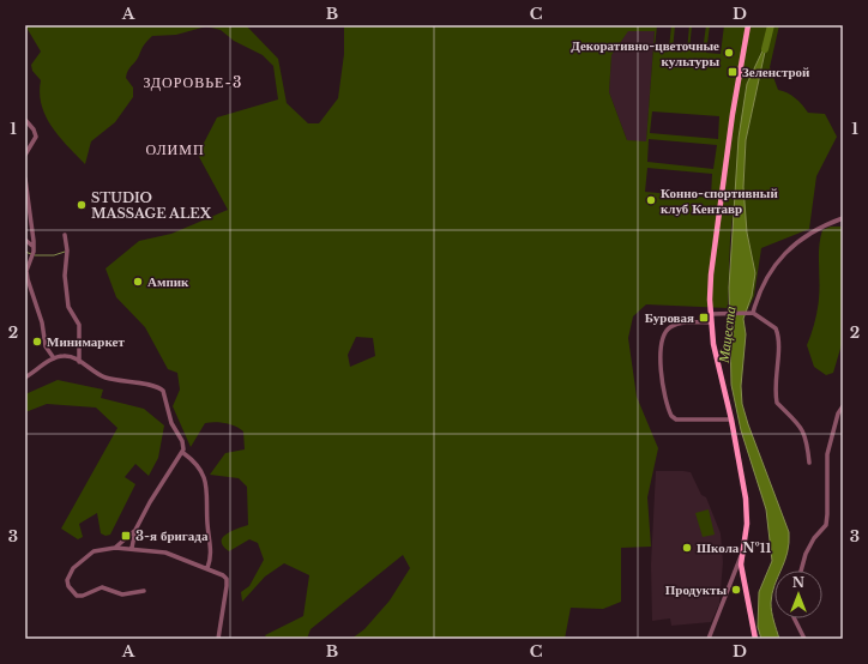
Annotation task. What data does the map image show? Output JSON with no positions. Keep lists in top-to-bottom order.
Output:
{
  "districts": ["ЗДОРОВЬЕ-3", "ОЛИМП"],
  "water": ["Мацеста"],
  "places": {
    "other": [
      "Декоративно-цветочные культуры",
      "Конно-спортивный клуб Кентавр",
      "STUDIO MASSAGE ALEX",
      "Ампик",
      "Минимаркет",
      "Школа №11",
      "Продукты"
    ],
    "transit": ["Зеленстрой", "Буровая", "3-я бригада"]
  },
  "north": "top",
  "grid": {
    "columns": [
      "A",
      "B",
      "C",
      "D"
    ],
    "rows": ["1", "2", "3"]
  }
}
